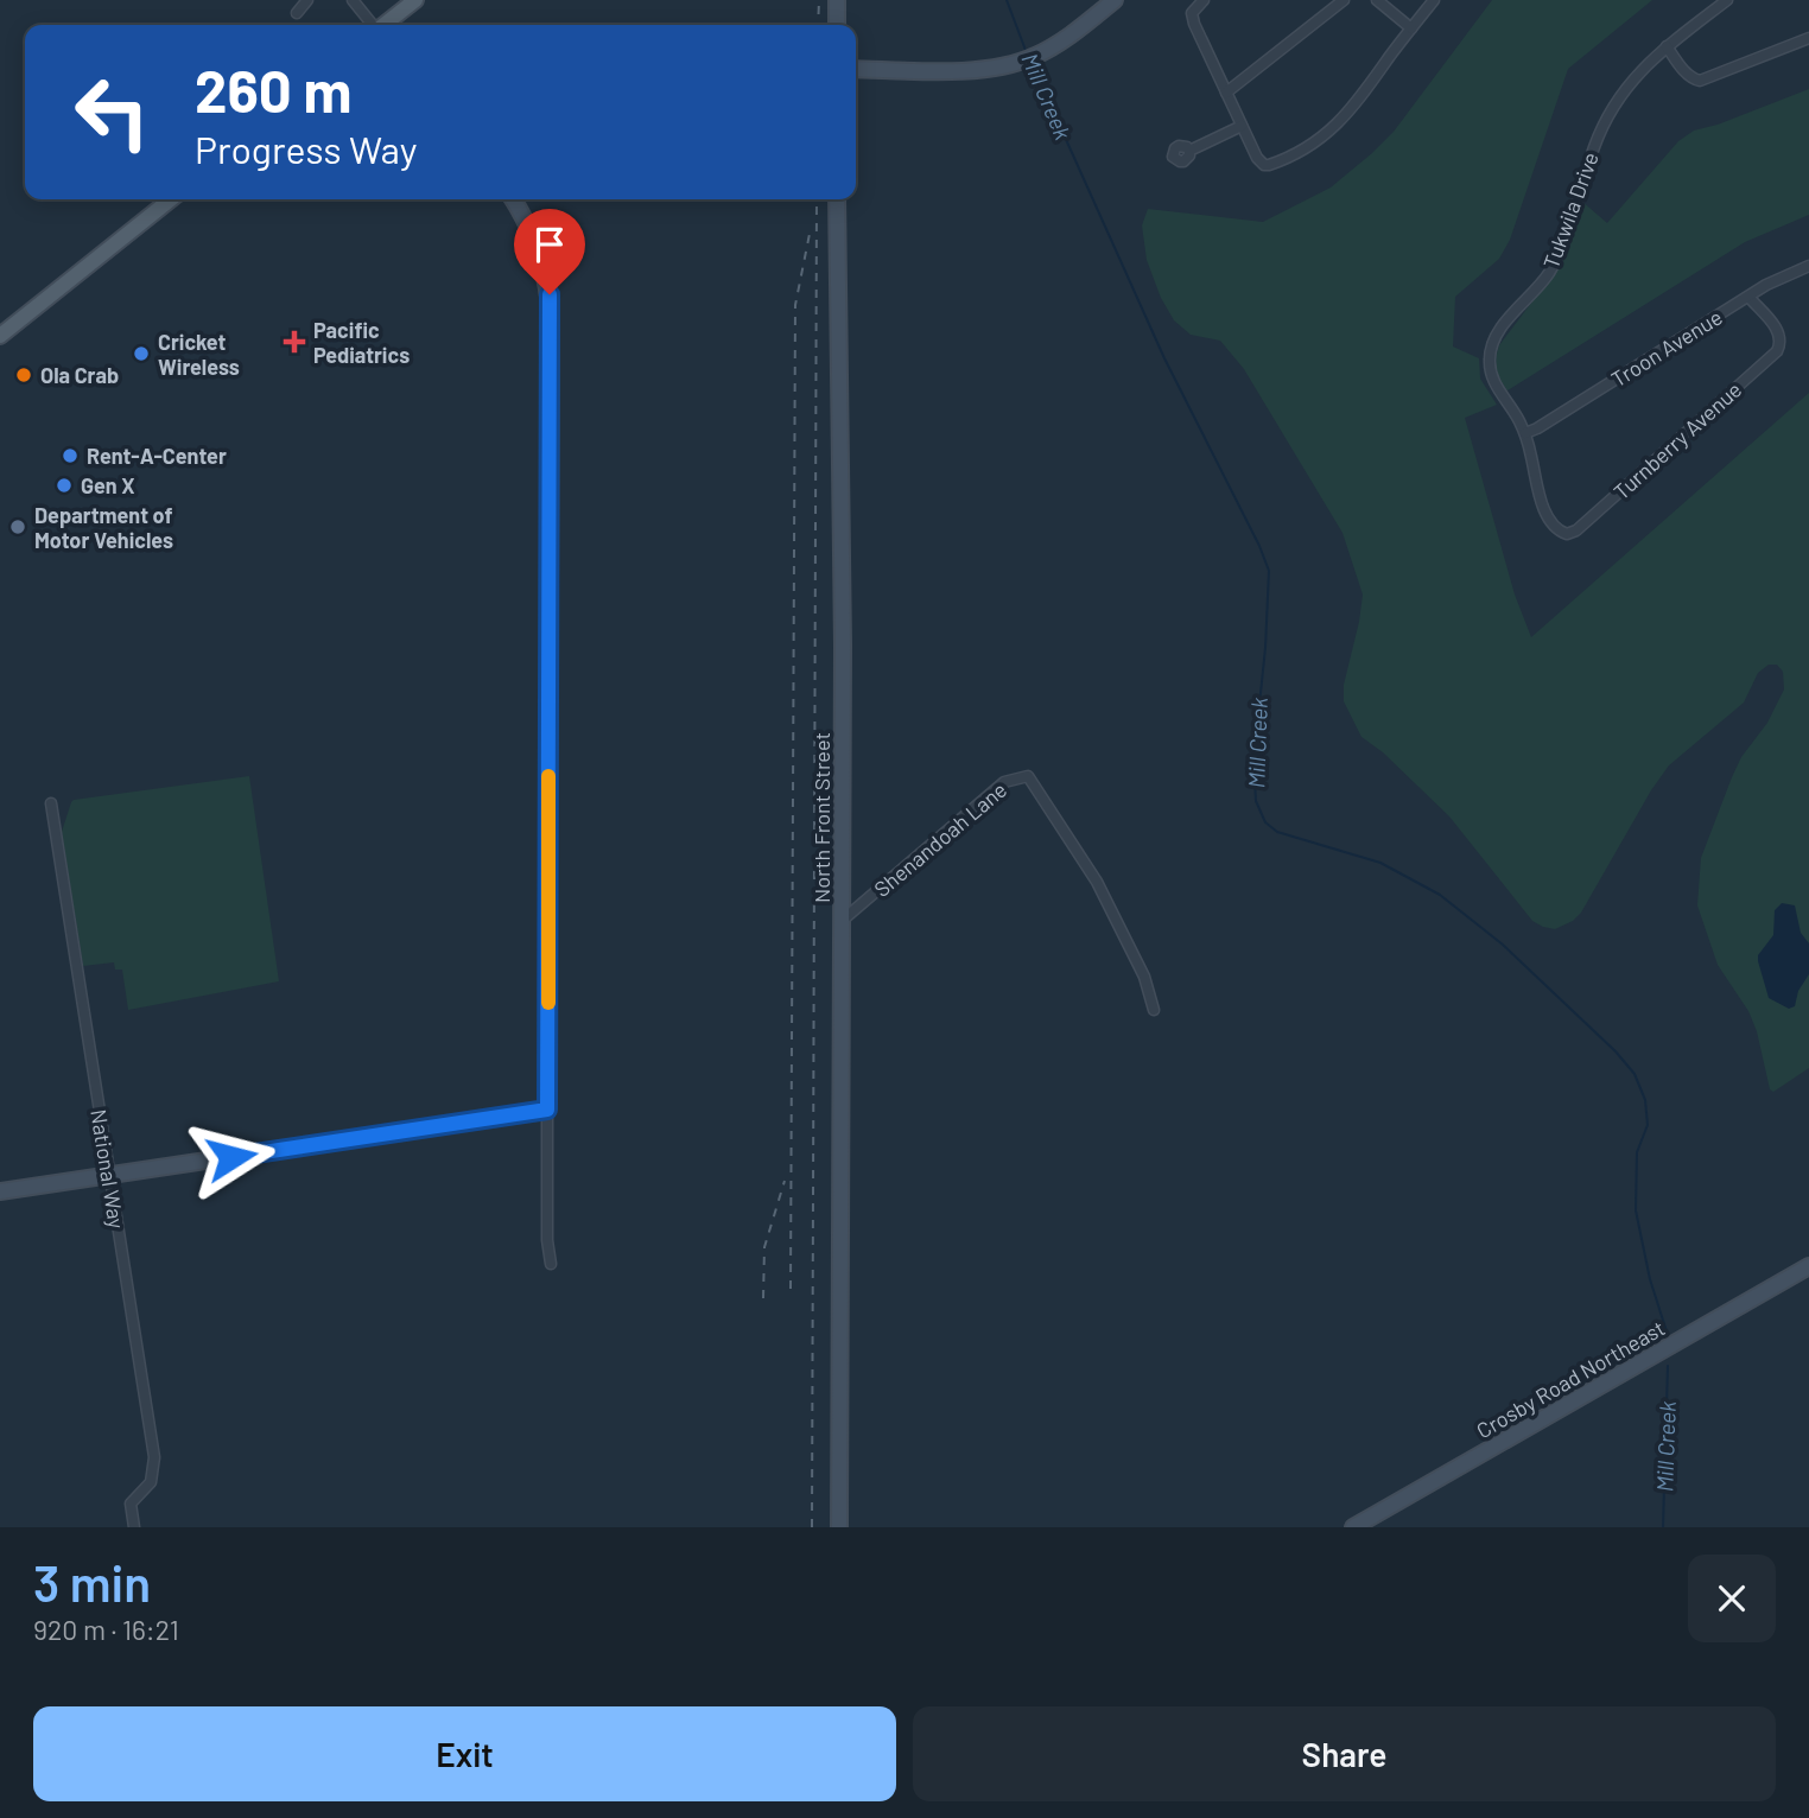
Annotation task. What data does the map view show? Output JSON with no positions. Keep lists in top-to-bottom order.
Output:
{
  "streets": {
    "street": [
      "Tukwila Drive",
      "Troon Avenue",
      "Turnberry Avenue",
      "North Front Street",
      "Shenandoah Lane",
      "National Way",
      "Crosby Road Northeast"
    ]
  },
  "crossings": [
    ["Tukwila Drive", "Troon Avenue"],
    ["Tukwila Drive", "Turnberry Avenue"],
    ["Troon Avenue", "Turnberry Avenue"],
    ["North Front Street", "Shenandoah Lane"]
  ],
  "water": ["Mill Creek"],
  "places": {
    "health": ["Pacific Pediatrics"],
    "other": [
      "Cricket Wireless",
      "Ola Crab",
      "Rent-A-Center",
      "Gen X",
      "Department of Motor Vehicles"
    ]
  },
  "page": {
    "turn": ["260 m", "Progress Way"],
    "heading": ["3 min", "920 m · 16:21"],
    "buttons": ["Exit", "Share"]
  }
}
